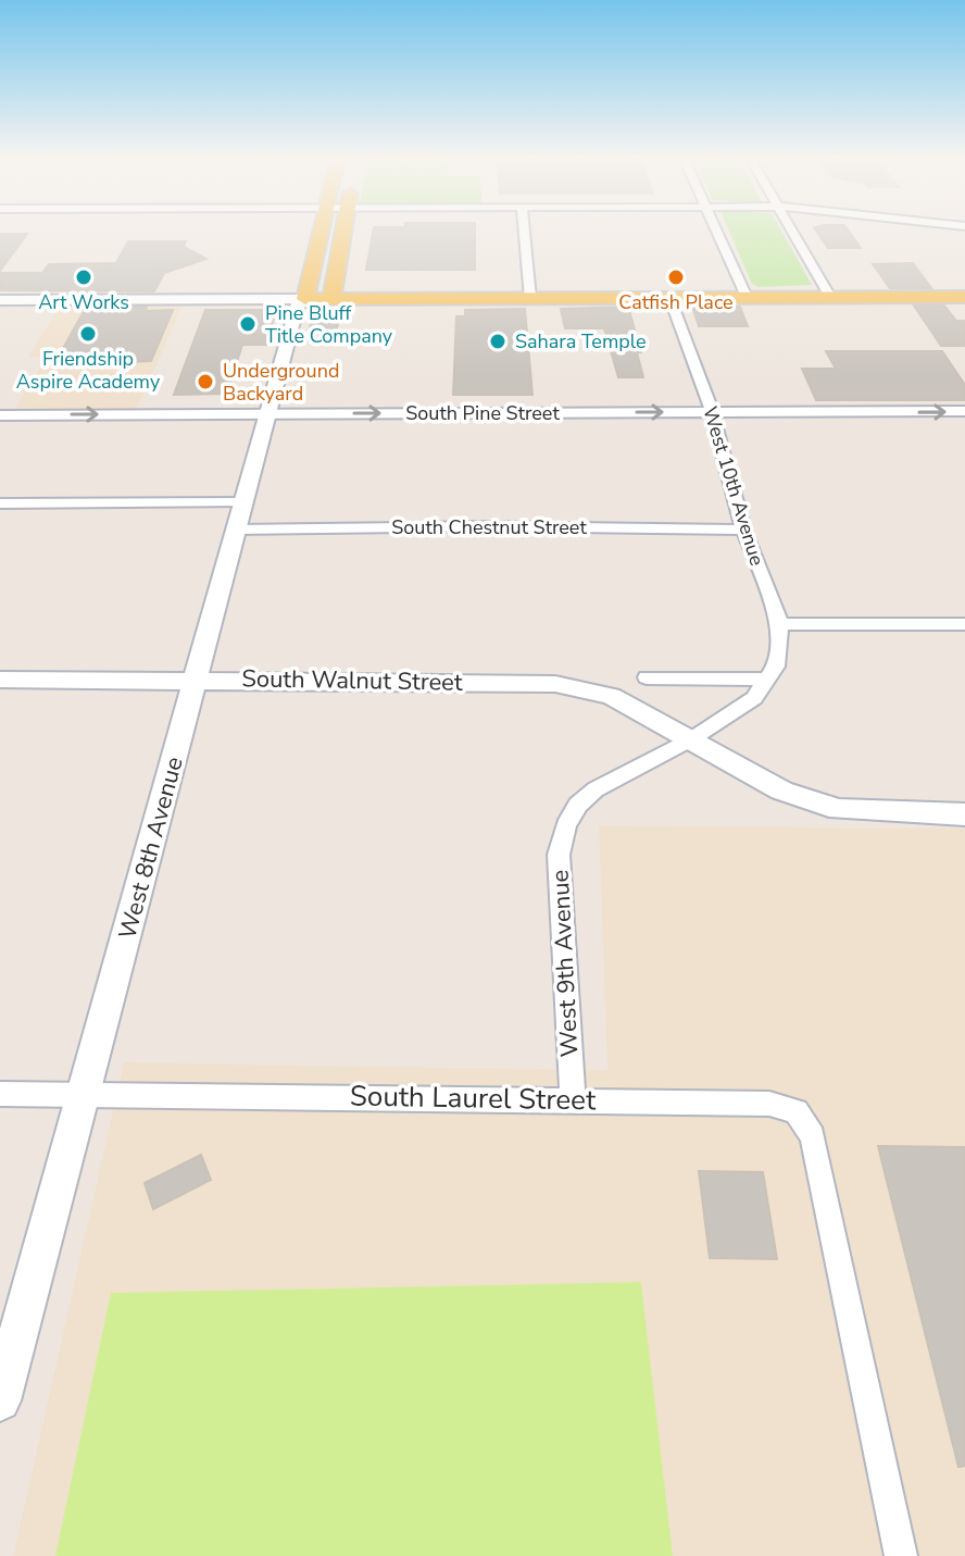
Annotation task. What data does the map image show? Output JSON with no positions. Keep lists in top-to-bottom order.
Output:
{
  "streets": {
    "street": [
      "South Pine Street",
      "West 10th Avenue",
      "South Chestnut Street",
      "South Walnut Street",
      "West 8th Avenue",
      "West 9th Avenue",
      "South Laurel Street"
    ]
  },
  "crossings": [
    ["South Pine Street", "West 10th Avenue"],
    ["South Pine Street", "West 8th Avenue"],
    ["West 10th Avenue", "South Chestnut Street"],
    ["South Chestnut Street", "West 8th Avenue"],
    ["South Walnut Street", "West 8th Avenue"],
    ["South Walnut Street", "West 9th Avenue"],
    ["West 8th Avenue", "South Laurel Street"],
    ["West 9th Avenue", "South Laurel Street"]
  ],
  "places": [
    "Art Works",
    "Catfish Place",
    "Pine Bluff Title Company",
    "Friendship Aspire Academy",
    "Sahara Temple",
    "Underground Backyard"
  ]
}
